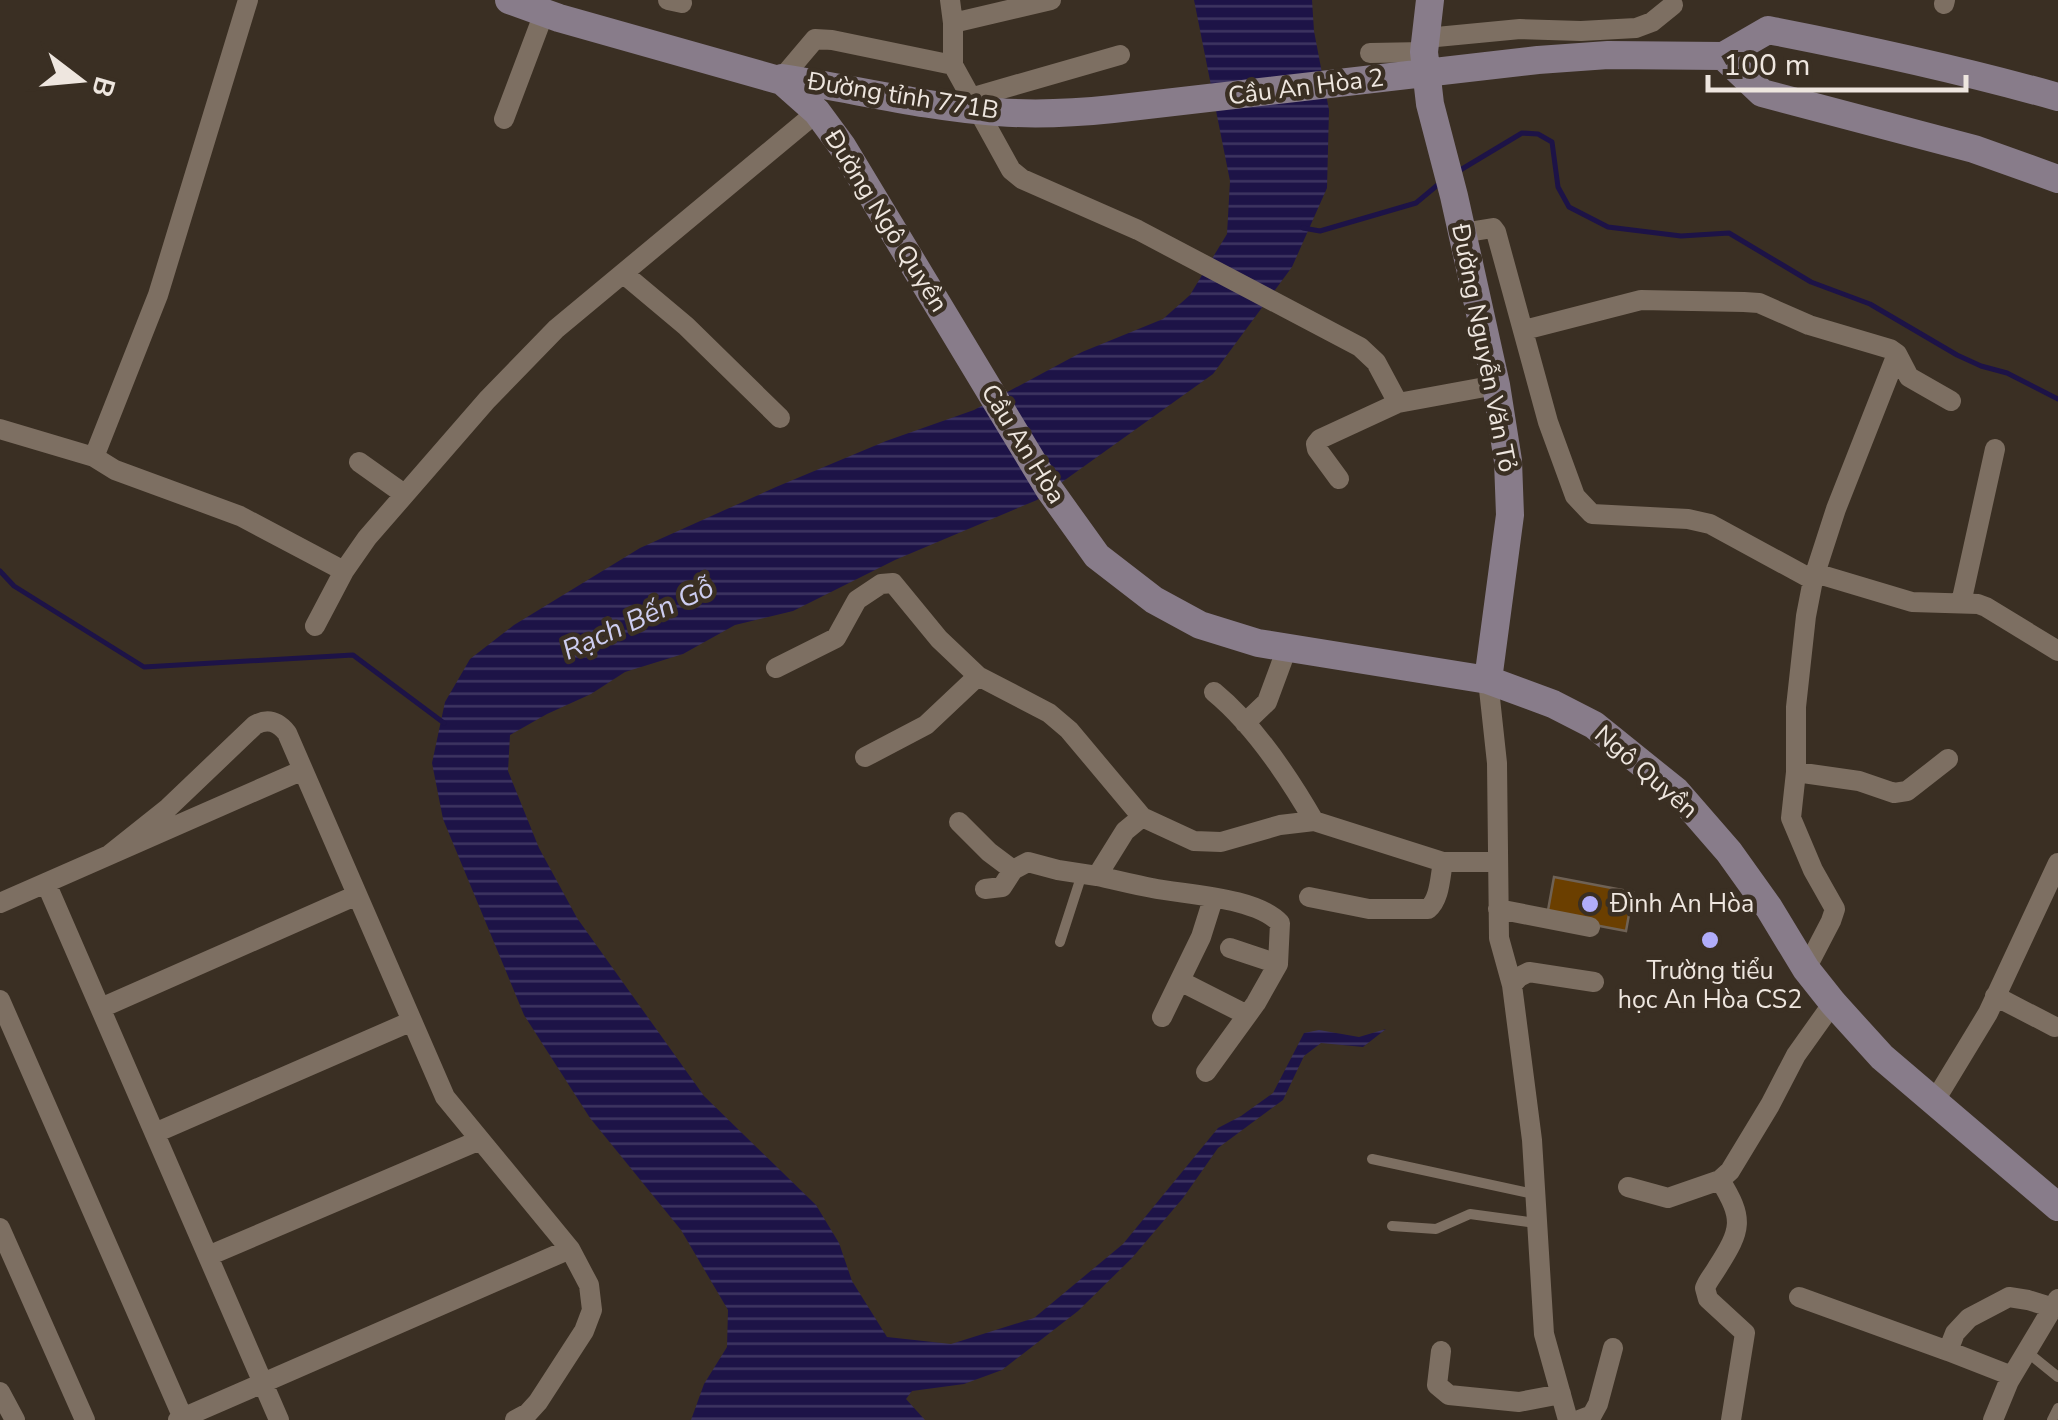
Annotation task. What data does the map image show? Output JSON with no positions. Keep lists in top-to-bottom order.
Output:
{
  "streets": {
    "street": [
      "Cầu An Hòa 2",
      "Đường tỉnh 771B",
      "Đường Ngô Quyền",
      "Đường Nguyễn Văn Tỏ",
      "Cầu An Hòa",
      "Ngô Quyền"
    ]
  },
  "crossings": [
    ["Cầu An Hòa 2", "Đường tỉnh 771B"],
    ["Đường tỉnh 771B", "Đường Ngô Quyền"],
    ["Đường Ngô Quyền", "Cầu An Hòa"],
    ["Đường Nguyễn Văn Tỏ", "Ngô Quyền"],
    ["Cầu An Hòa", "Ngô Quyền"]
  ],
  "water": ["Rạch Bến Gỗ"],
  "places": ["Đình An Hòa", "Trường tiểu học An Hòa CS2"],
  "scale_bar": "100 m",
  "north": "right"
}
